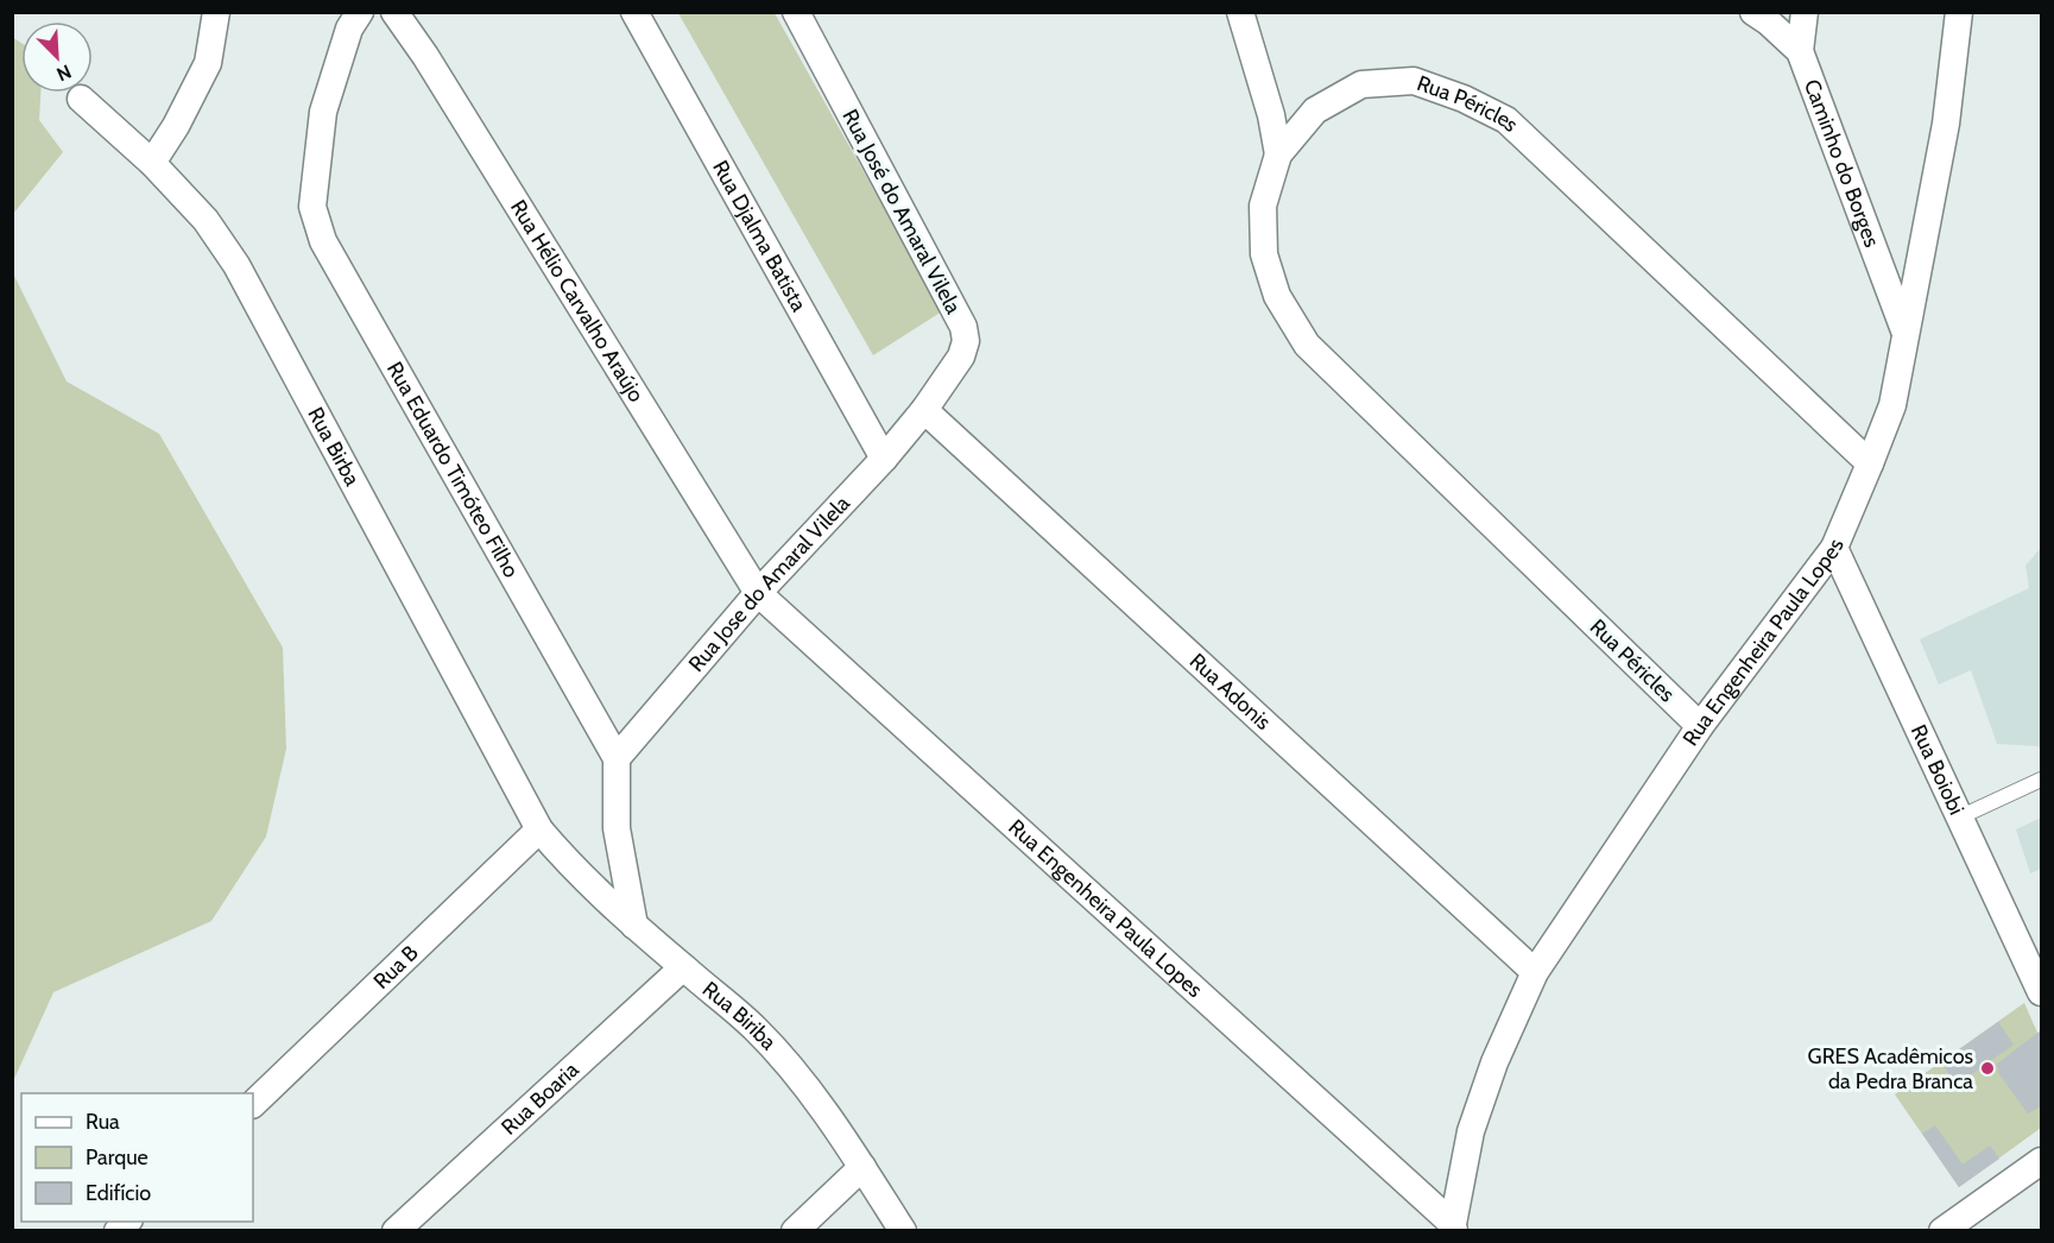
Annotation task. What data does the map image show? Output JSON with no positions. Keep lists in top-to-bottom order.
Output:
{
  "streets": {
    "street": [
      "Rua Péricles",
      "Caminho do Borges",
      "Rua José do Amaral Vilela",
      "Rua Djalma Batista",
      "Rua Hélio Carvalho Araújo",
      "Rua Birba",
      "Rua Eduardo Timóteo Filho",
      "Rua Jose do Amaral Vilela",
      "Rua Engenheira Paula Lopes",
      "Rua Adonis",
      "Rua Boiobi",
      "Rua B",
      "Rua Biriba",
      "Rua Boaria"
    ]
  },
  "crossings": [
    ["Rua Péricles", "Rua Engenheira Paula Lopes"],
    ["Caminho do Borges", "Rua Engenheira Paula Lopes"],
    ["Rua José do Amaral Vilela", "Rua Jose do Amaral Vilela"],
    ["Rua José do Amaral Vilela", "Rua Adonis"],
    ["Rua Djalma Batista", "Rua Jose do Amaral Vilela"],
    ["Rua Hélio Carvalho Araújo", "Rua Jose do Amaral Vilela"],
    ["Rua Hélio Carvalho Araújo", "Rua Engenheira Paula Lopes"],
    ["Rua Birba", "Rua B"],
    ["Rua Birba", "Rua Biriba"],
    ["Rua Eduardo Timóteo Filho", "Rua Jose do Amaral Vilela"],
    ["Rua Eduardo Timóteo Filho", "Rua Biriba"],
    ["Rua Jose do Amaral Vilela", "Rua Engenheira Paula Lopes"],
    ["Rua Jose do Amaral Vilela", "Rua Adonis"],
    ["Rua Engenheira Paula Lopes", "Rua Adonis"],
    ["Rua Engenheira Paula Lopes", "Rua Boiobi"],
    ["Rua B", "Rua Biriba"],
    ["Rua Biriba", "Rua Boaria"]
  ],
  "places": ["GRES Acadêmicos da Pedra Branca"],
  "legend": ["Rua", "Parque", "Edifício"],
  "north": "bottom right"
}
